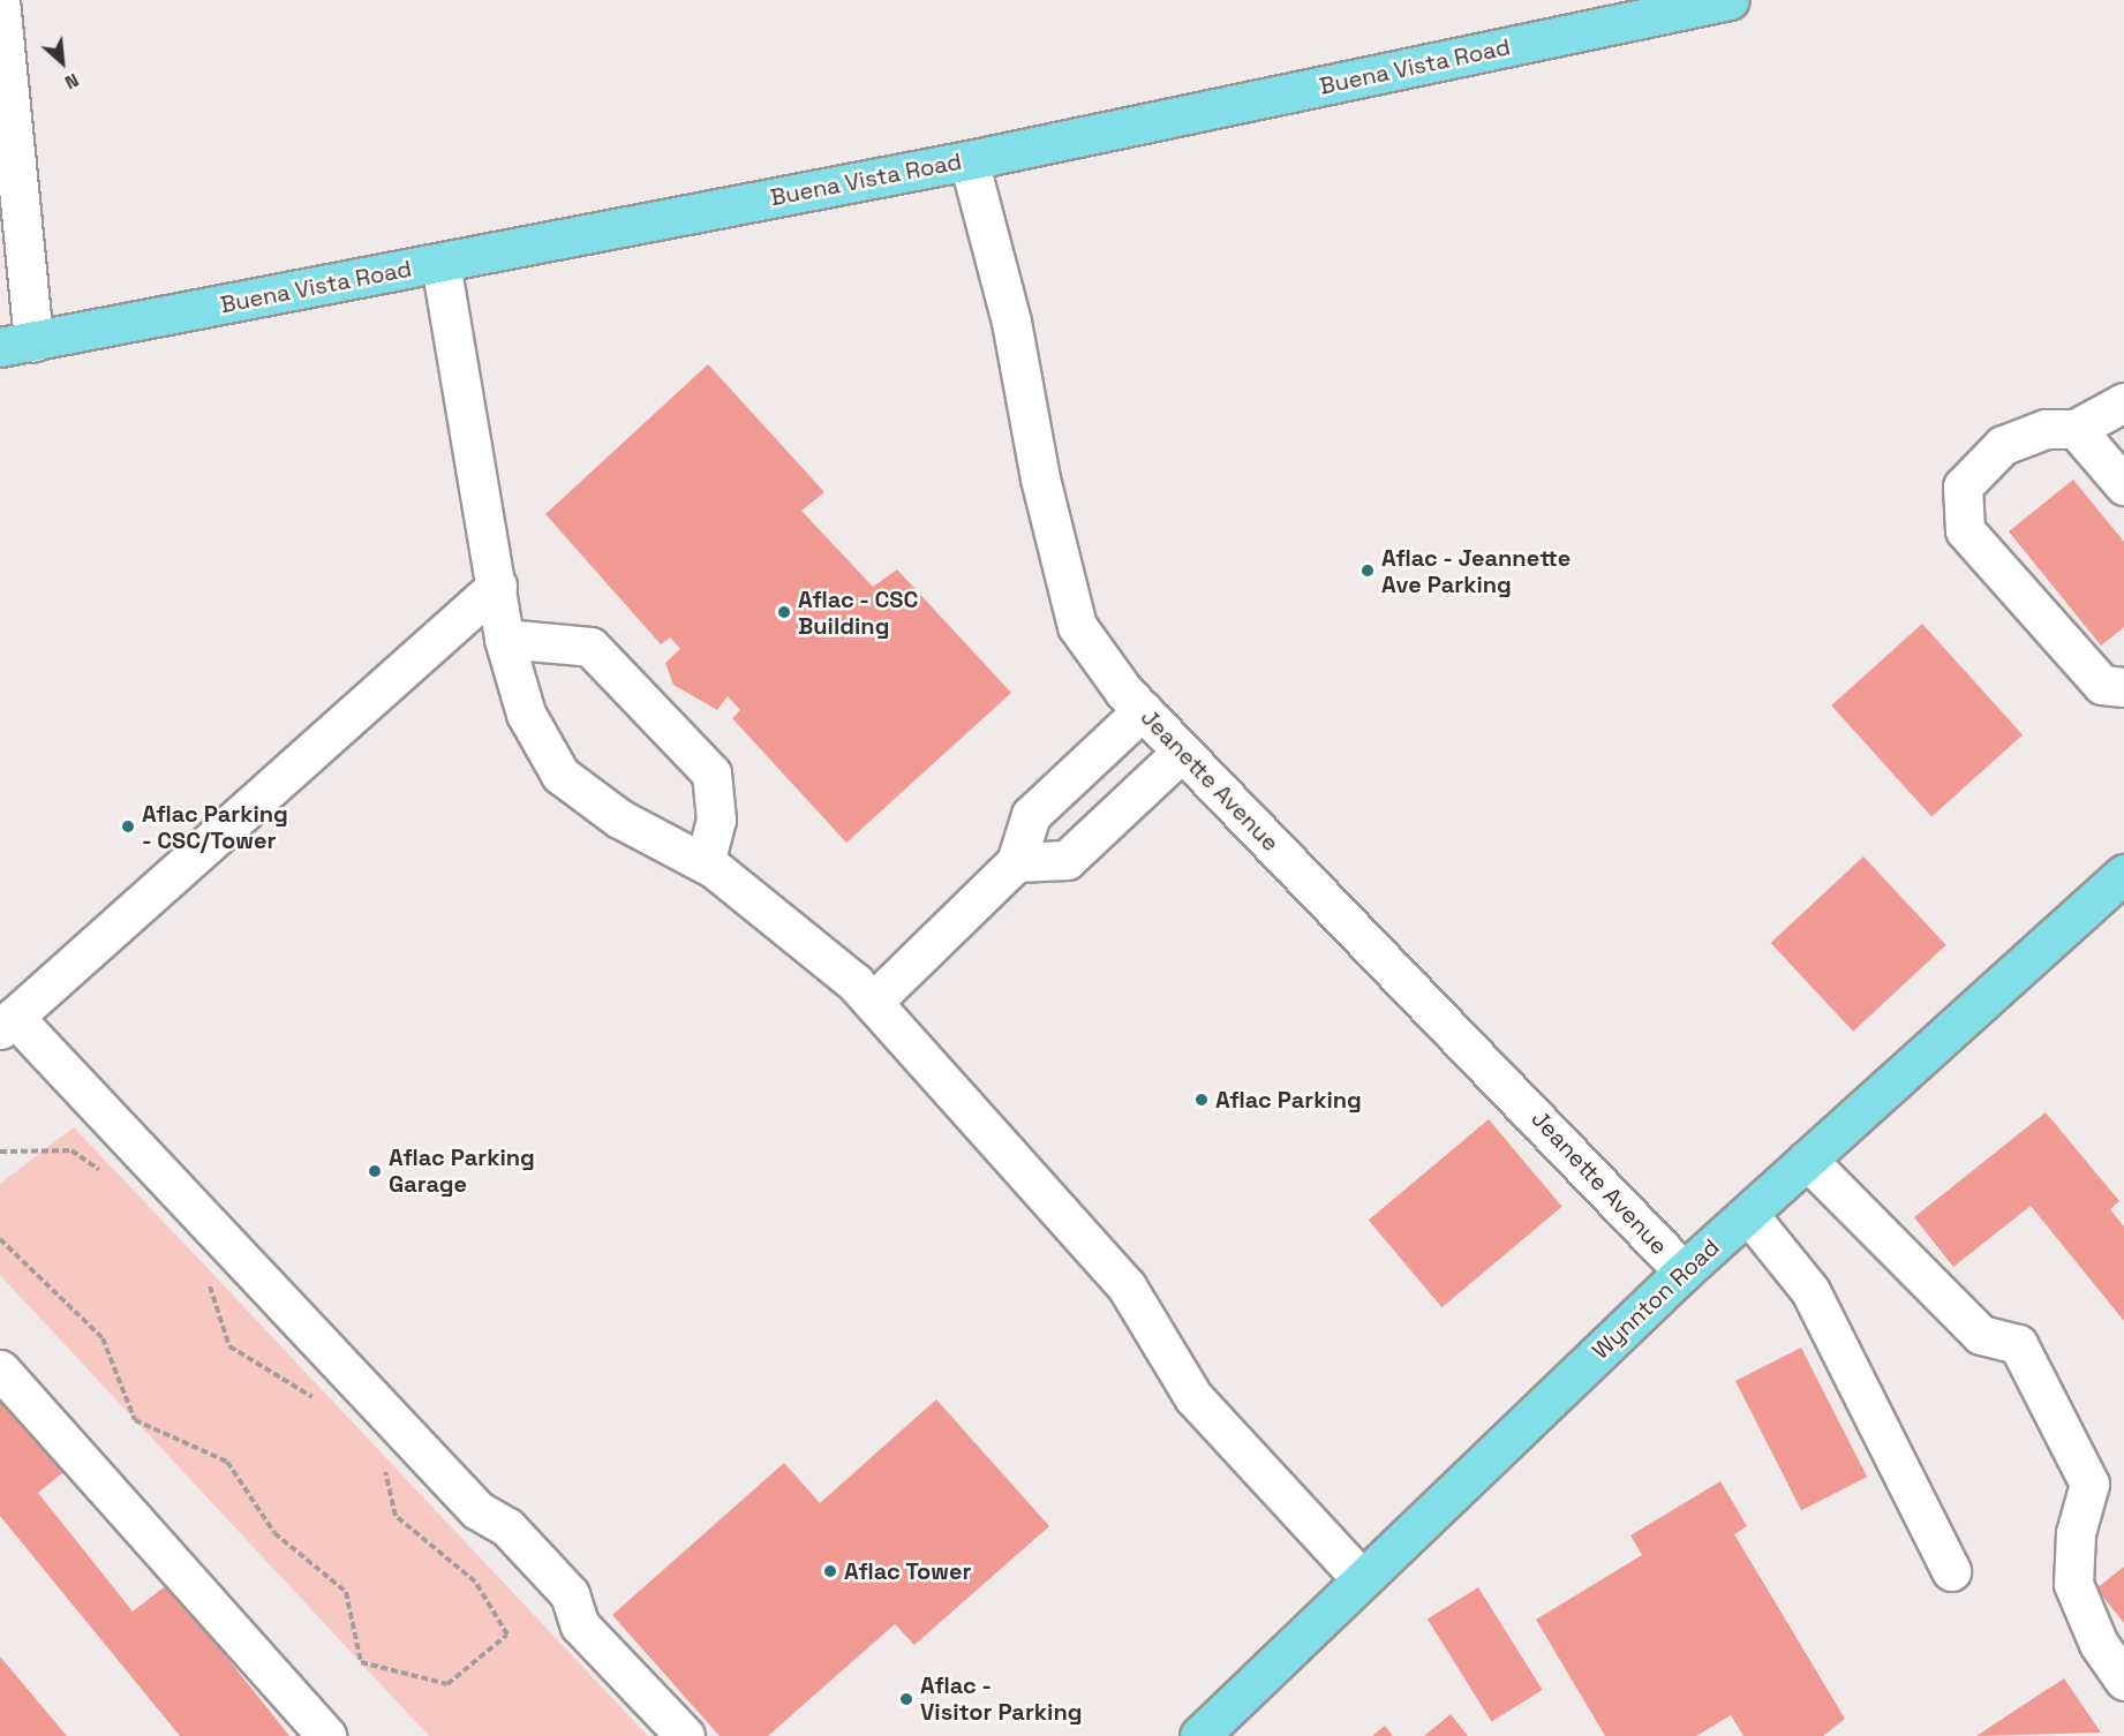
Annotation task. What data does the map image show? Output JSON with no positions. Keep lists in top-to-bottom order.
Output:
{
  "streets": {
    "main road": ["Buena Vista Road", "Wynnton Road"],
    "street": ["Jeanette Avenue"]
  },
  "crossings": [
    ["Buena Vista Road", "Jeanette Avenue"],
    ["Jeanette Avenue", "Wynnton Road"]
  ],
  "places": [
    "Aflac - Jeannette Ave Parking",
    "Aflac - CSC Building",
    "Aflac Parking - CSC/Tower",
    "Aflac Parking",
    "Aflac Parking Garage",
    "Aflac Tower",
    "Aflac - Visitor Parking"
  ],
  "north": "bottom right"
}
